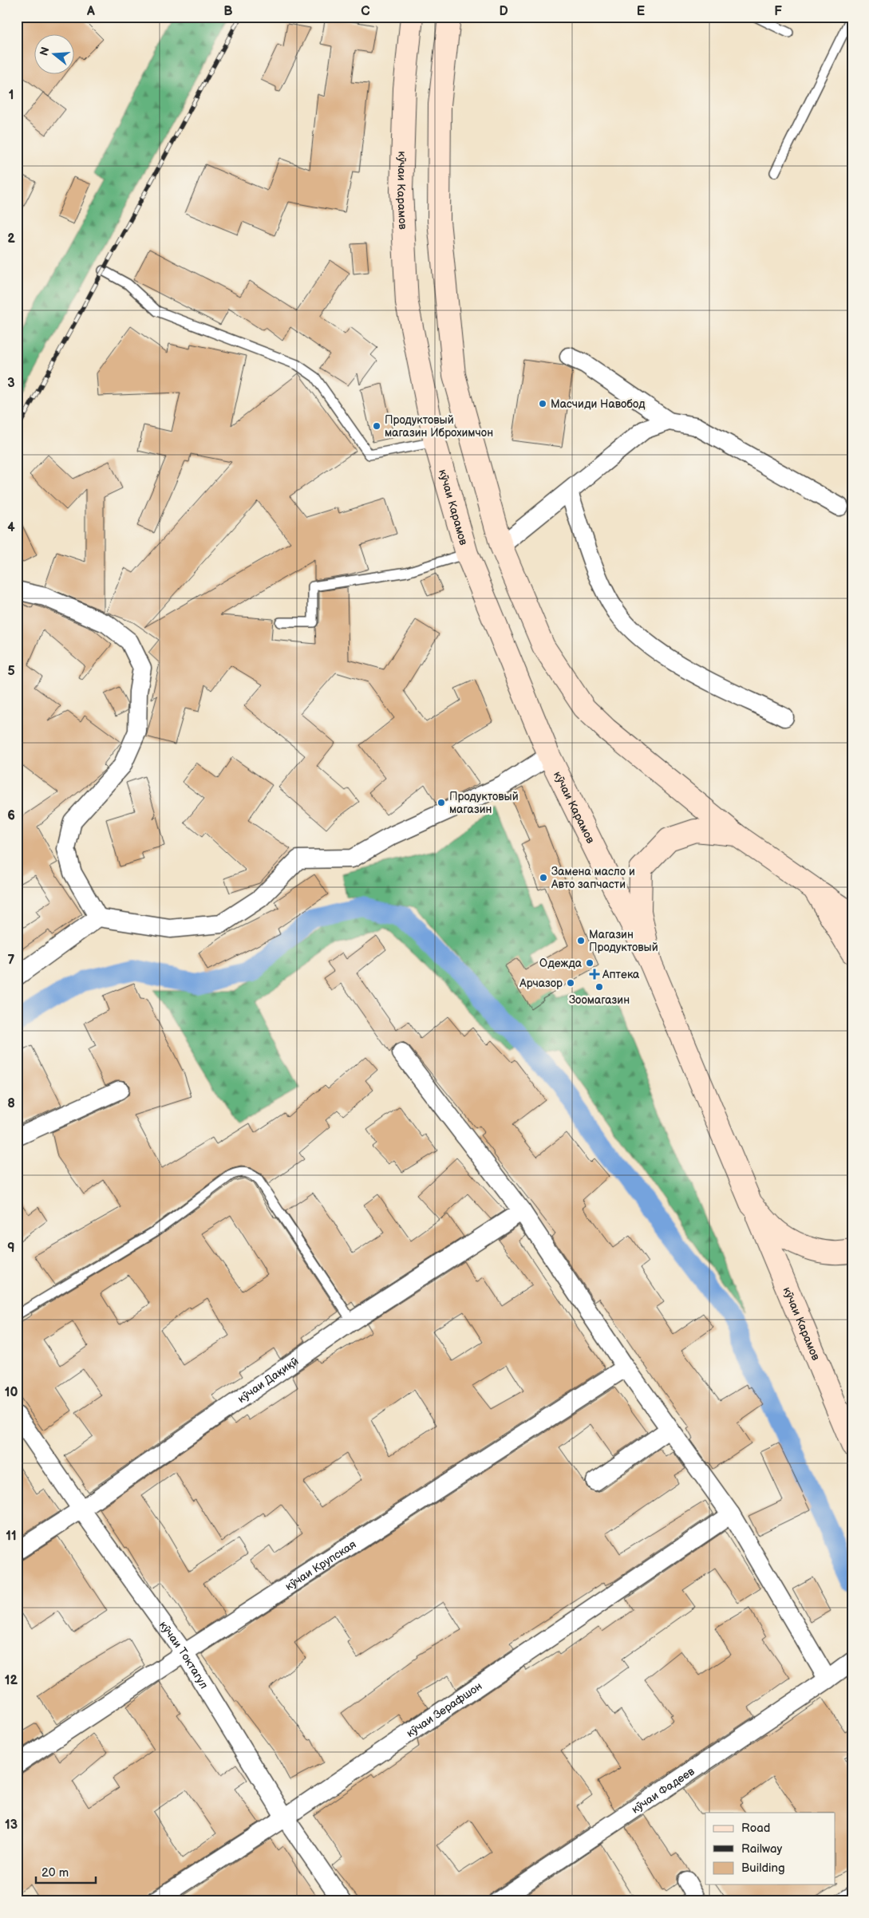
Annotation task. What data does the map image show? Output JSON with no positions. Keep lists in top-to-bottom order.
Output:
{
  "streets": {
    "main road": ["кӯчаи Карамов"],
    "street": [
      "кӯчаи Дақиқӣ",
      "кӯчаи Крупская",
      "кӯчаи Токтагул",
      "кӯчаи Зерафшон",
      "кӯчаи Фадеев"
    ]
  },
  "crossings": [
    ["кӯчаи Дақиқӣ", "кӯчаи Токтагул"],
    ["кӯчаи Крупская", "кӯчаи Токтагул"],
    ["кӯчаи Токтагул", "кӯчаи Зерафшон"]
  ],
  "places": {
    "other": [
      "Масчиди Навобод",
      "Продуктовый магазин Иброхимчон",
      "Продуктовый магазин",
      "Замена масло и Авто запчасти",
      "Магазин Продуктовый",
      "Одежда",
      "Арчазор",
      "Зоомагазин"
    ],
    "health": ["Аптека"]
  },
  "legend": ["Road", "Railway", "Building"],
  "scale_bar": "20 m",
  "north": "left",
  "grid": {
    "columns": [
      "A",
      "B",
      "C",
      "D",
      "E",
      "F"
    ],
    "rows": [
      "1",
      "2",
      "3",
      "4",
      "5",
      "6",
      "7",
      "8",
      "9",
      "10",
      "11",
      "12",
      "13"
    ]
  }
}
